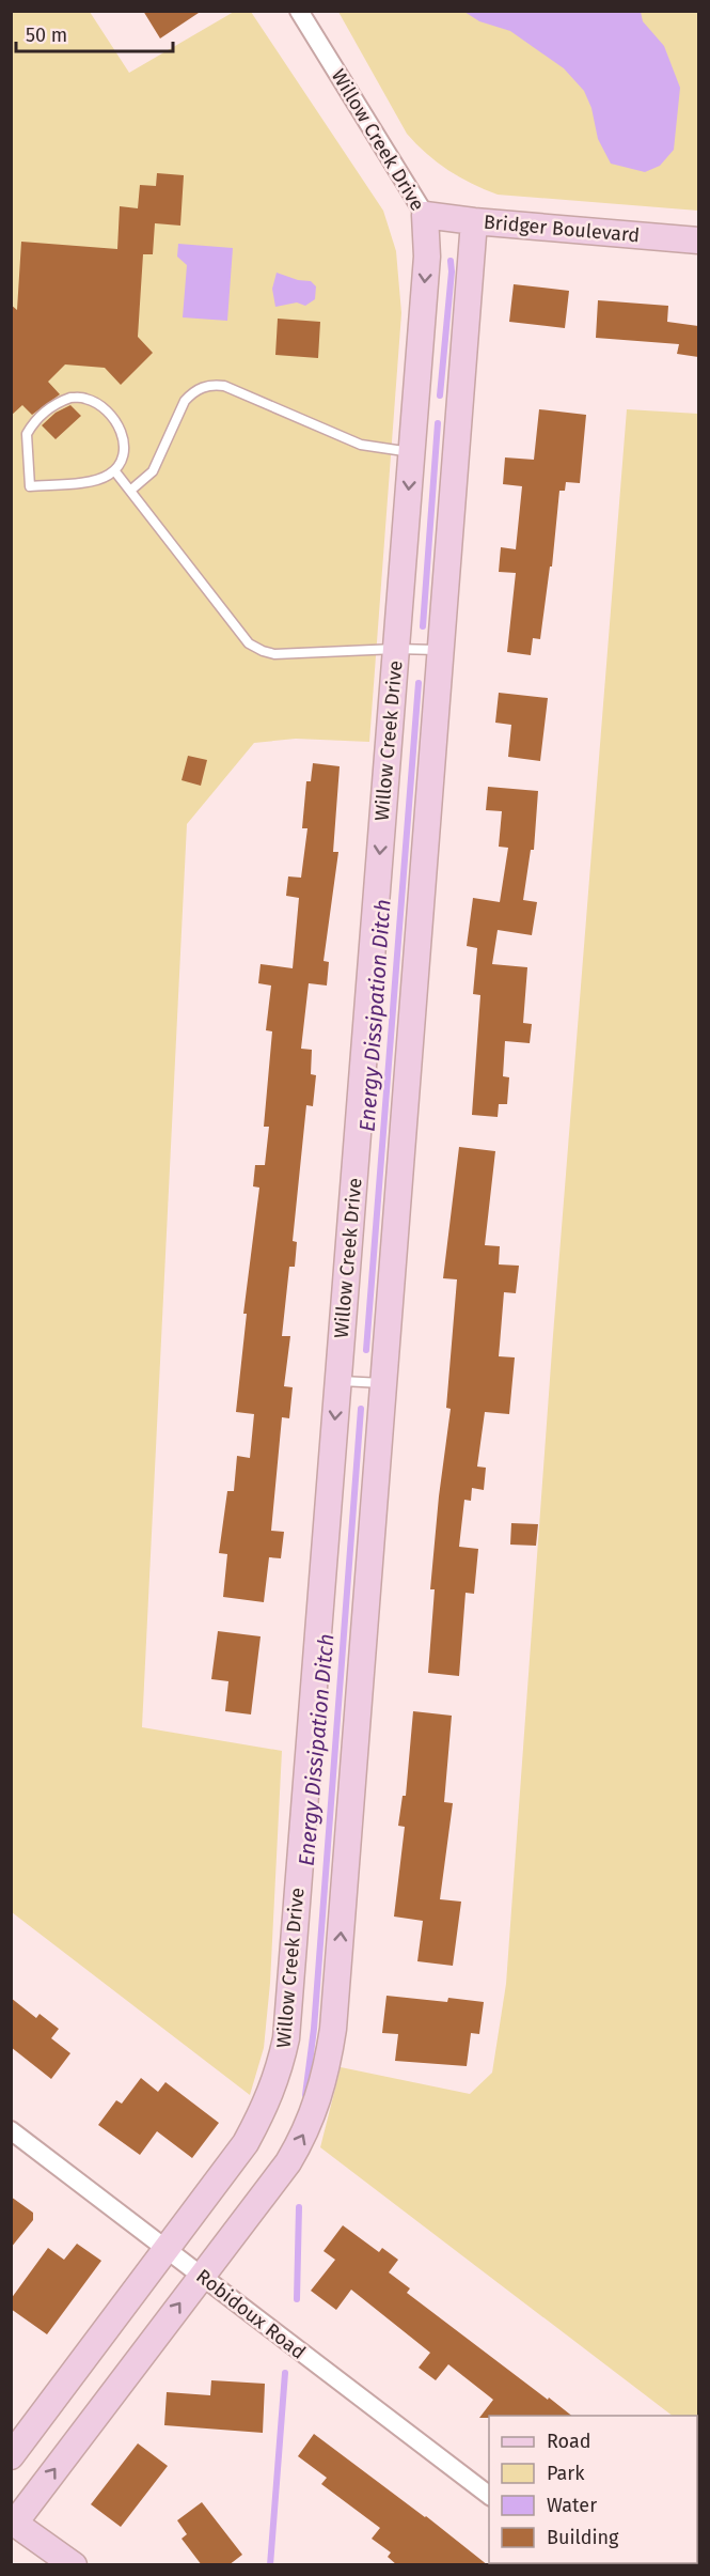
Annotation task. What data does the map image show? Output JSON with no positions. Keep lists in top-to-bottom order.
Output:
{
  "streets": {
    "street": ["Willow Creek Drive", "Bridger Boulevard", "Robidoux Road"]
  },
  "crossings": [
    ["Willow Creek Drive", "Bridger Boulevard"],
    ["Willow Creek Drive", "Robidoux Road"]
  ],
  "water": ["Energy Dissipation Ditch"],
  "legend": [
    "Road",
    "Park",
    "Water",
    "Building"
  ],
  "scale_bar": "50 m"
}
